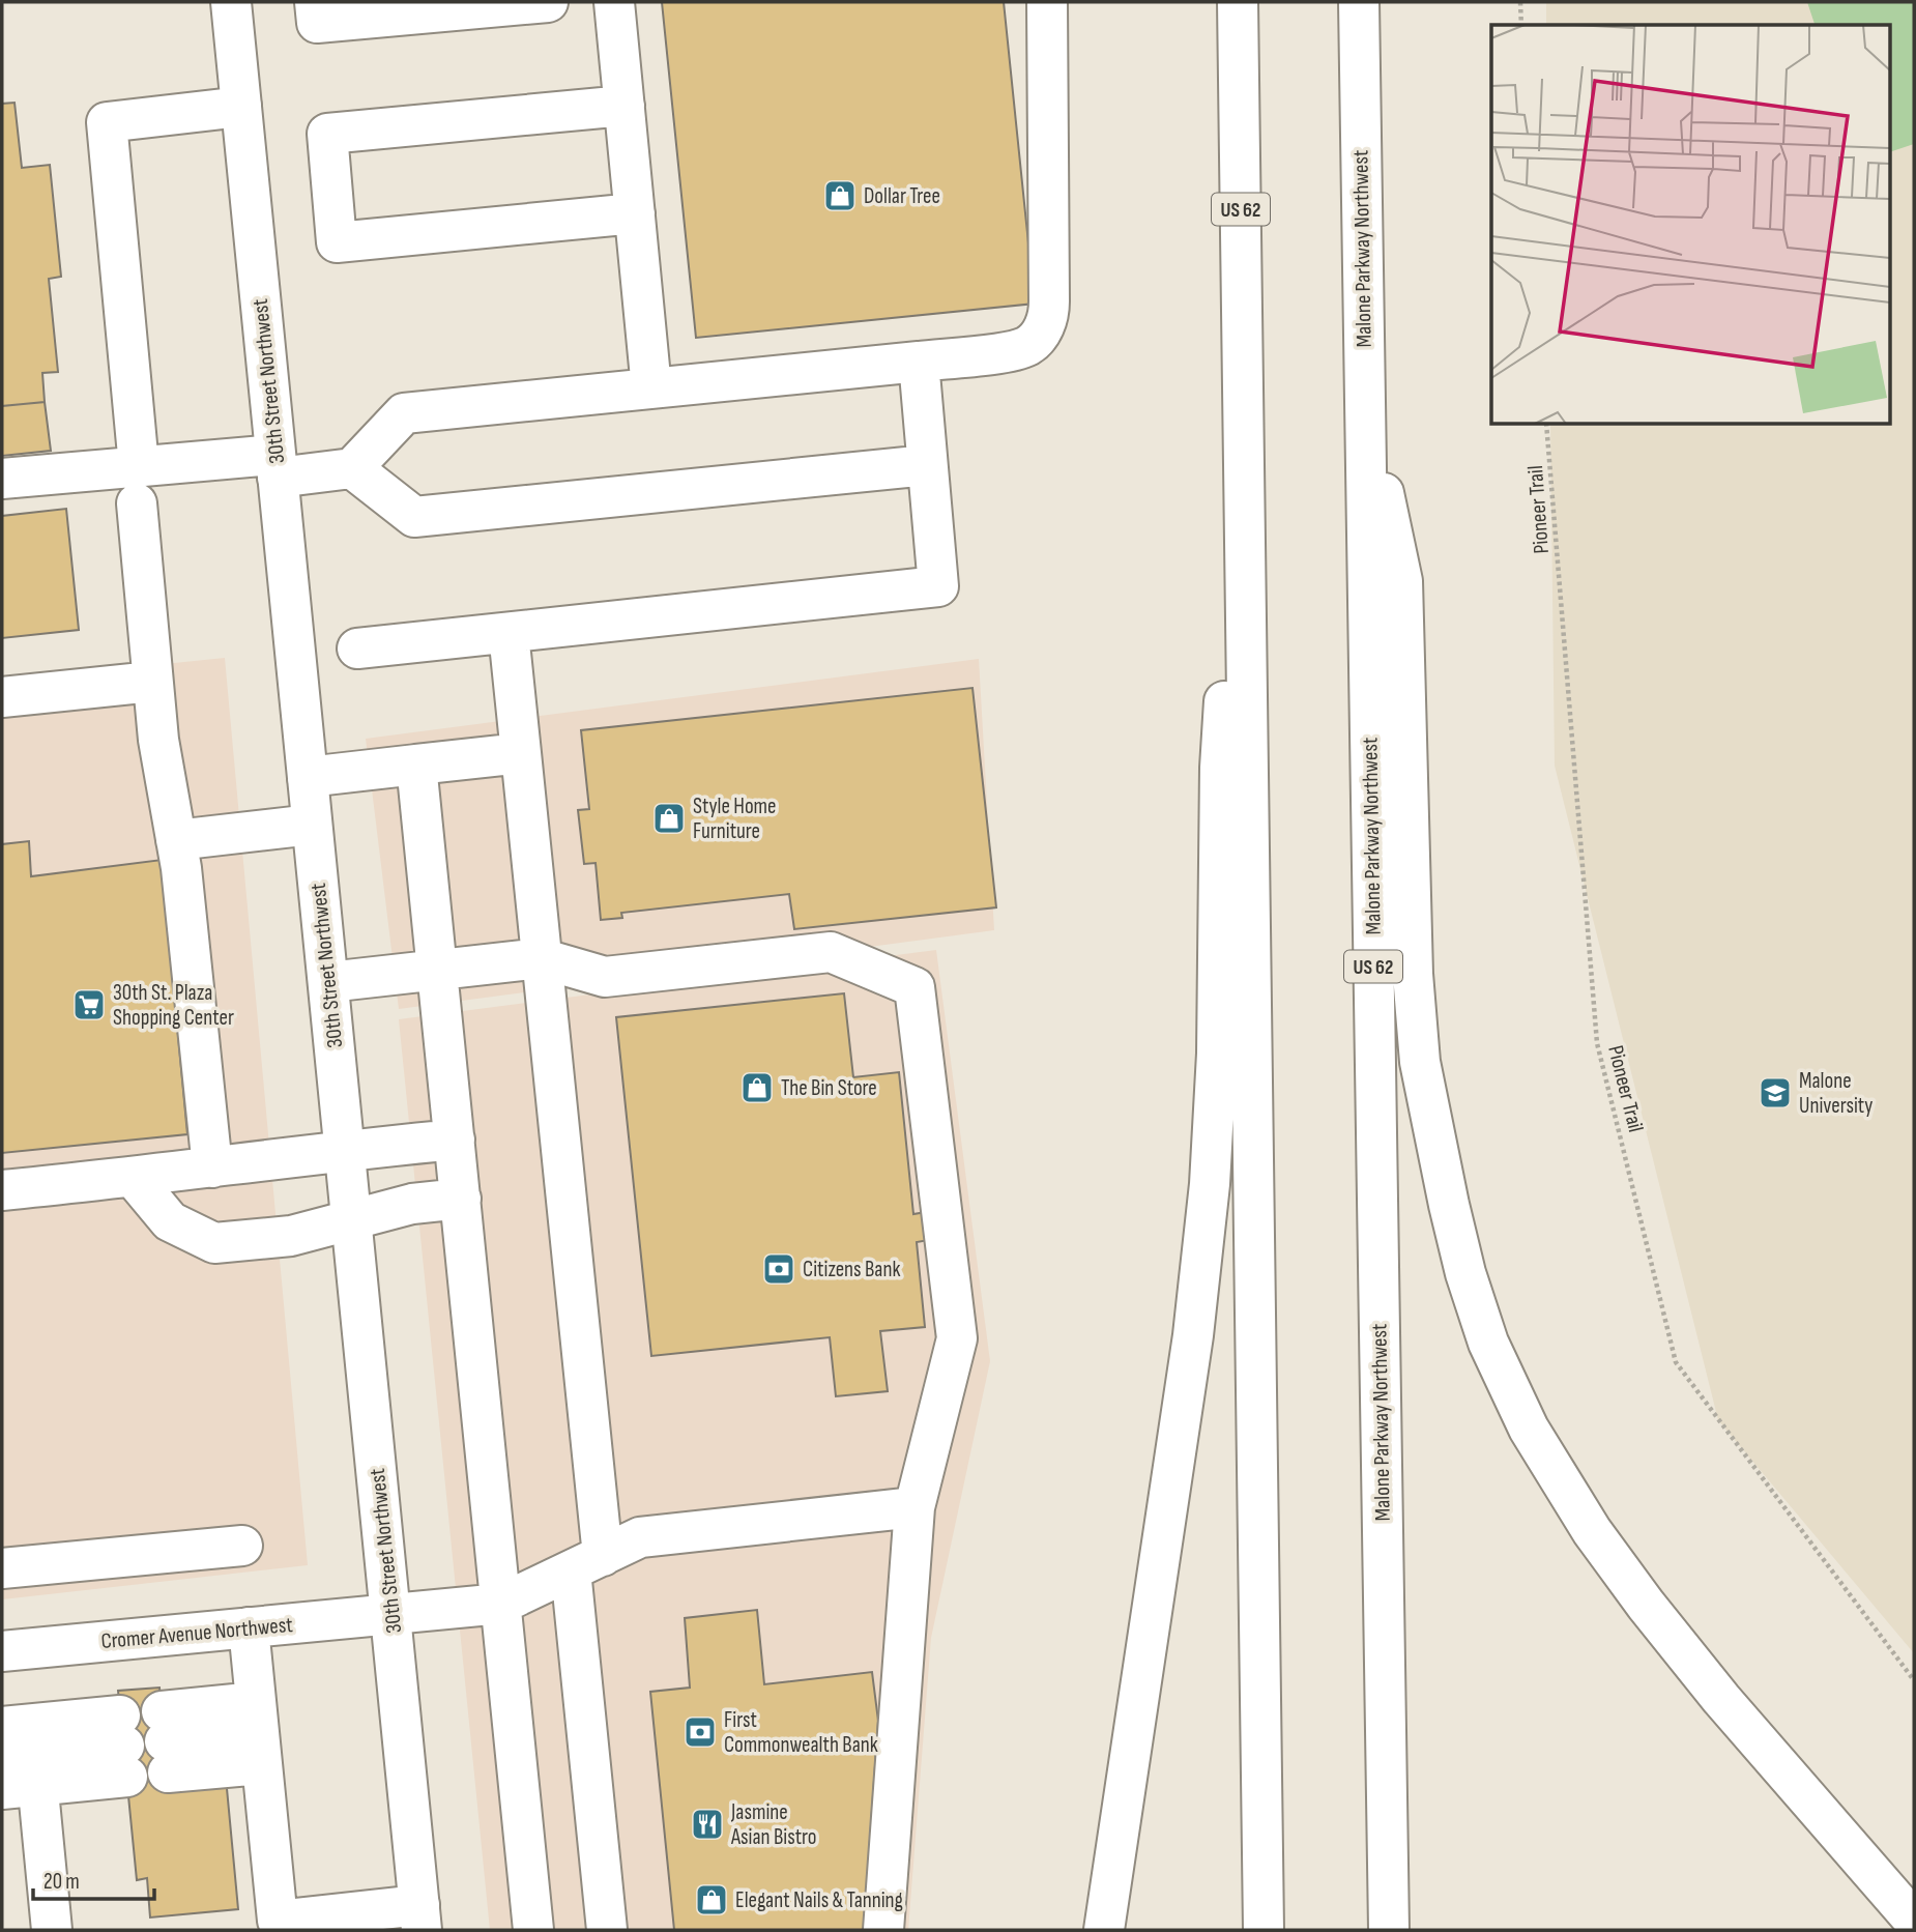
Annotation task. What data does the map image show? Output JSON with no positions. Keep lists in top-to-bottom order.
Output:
{
  "streets": {
    "main road": [
      "US 62",
      "Malone Parkway Northwest",
      "30th Street Northwest",
      "Cromer Avenue Northwest"
    ],
    "path": ["Pioneer Trail"]
  },
  "crossings": [
    ["30th Street Northwest", "Cromer Avenue Northwest"]
  ],
  "places": {
    "shop": [
      "Dollar Tree",
      "Style Home Furniture",
      "The Bin Store",
      "Elegant Nails & Tanning"
    ],
    "supermarket": ["30th St. Plaza Shopping Center"],
    "school or university": ["Malone University"],
    "bank": ["Citizens Bank", "First Commonwealth Bank"],
    "restaurant": ["Jasmine Asian Bistro"]
  },
  "scale_bar": "20 m"
}
